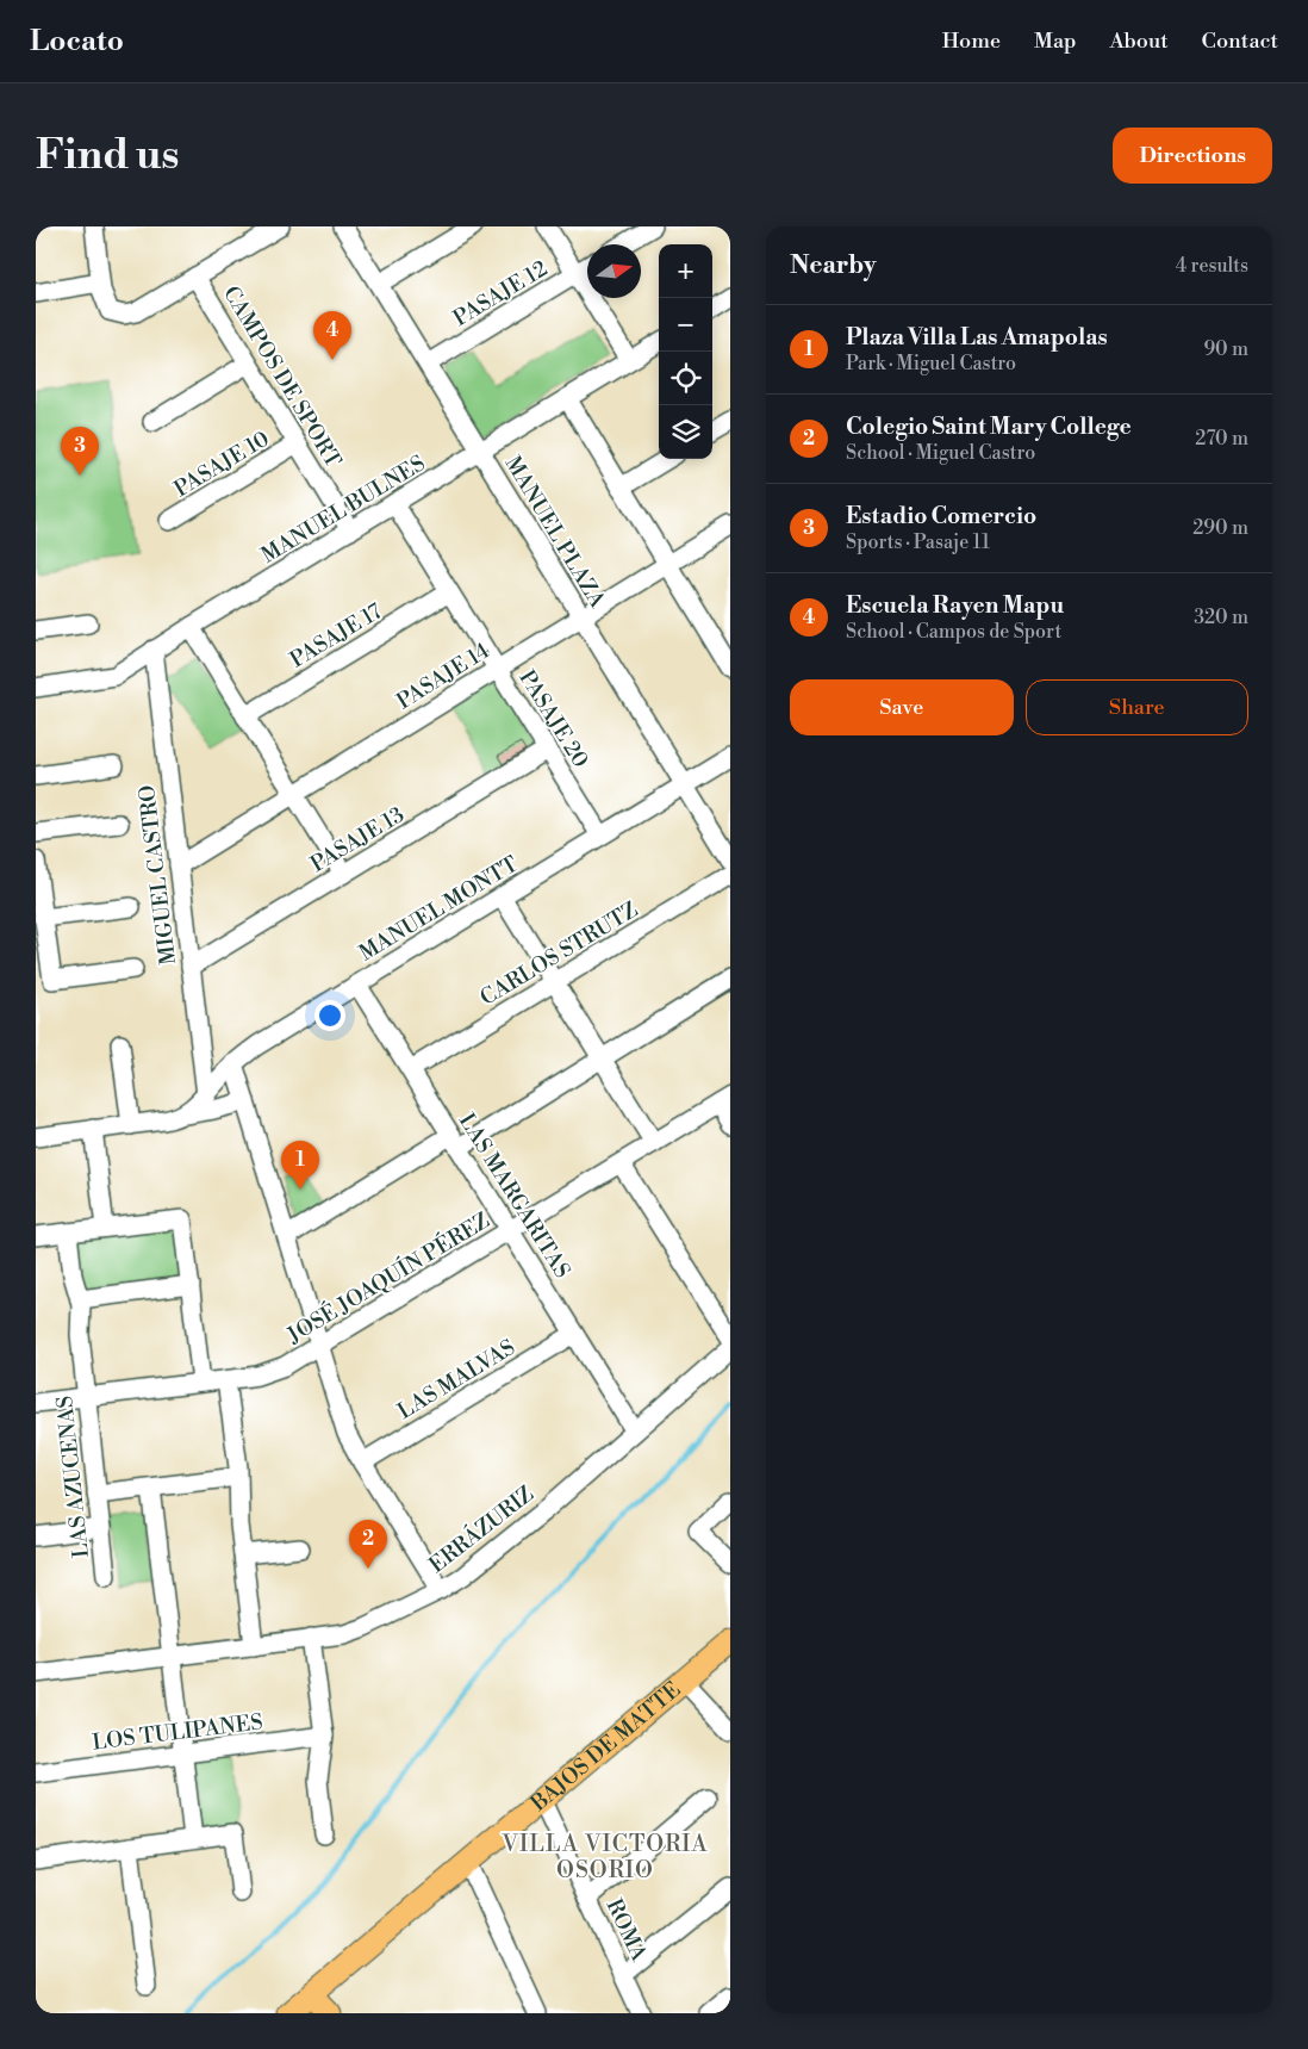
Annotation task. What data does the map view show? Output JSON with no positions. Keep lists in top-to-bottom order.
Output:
{
  "streets": {
    "main road": ["BAJOS DE MATTE"],
    "street": [
      "PASAJE 12",
      "CAMPOS DE SPORT",
      "PASAJE 10",
      "MANUEL BULNES",
      "MANUEL PLAZA",
      "PASAJE 17",
      "PASAJE 14",
      "PASAJE 20",
      "PASAJE 13",
      "MIGUEL CASTRO",
      "MANUEL MONTT",
      "CARLOS STRUTZ",
      "LAS MARGARITAS",
      "JOSÉ JOAQUÍN PÉREZ",
      "LAS MALVAS",
      "LAS AZUCENAS",
      "ERRÁZURIZ",
      "LOS TULIPANES",
      "ROMA"
    ]
  },
  "crossings": [
    ["PASAJE 12", "MANUEL PLAZA"],
    ["CAMPOS DE SPORT", "PASAJE 10"],
    ["CAMPOS DE SPORT", "MANUEL BULNES"],
    ["MANUEL BULNES", "MANUEL PLAZA"],
    ["MANUEL BULNES", "PASAJE 20"],
    ["MANUEL BULNES", "MIGUEL CASTRO"],
    ["MANUEL PLAZA", "PASAJE 14"],
    ["MANUEL PLAZA", "MANUEL MONTT"],
    ["PASAJE 17", "PASAJE 20"],
    ["PASAJE 14", "PASAJE 20"],
    ["PASAJE 14", "MIGUEL CASTRO"],
    ["PASAJE 20", "PASAJE 13"],
    ["PASAJE 20", "MANUEL MONTT"],
    ["PASAJE 13", "MIGUEL CASTRO"],
    ["MIGUEL CASTRO", "MANUEL MONTT"],
    ["MANUEL MONTT", "LAS MARGARITAS"],
    ["CARLOS STRUTZ", "LAS MARGARITAS"],
    ["LAS MARGARITAS", "JOSÉ JOAQUÍN PÉREZ"],
    ["LAS MARGARITAS", "LAS MALVAS"],
    ["LAS MARGARITAS", "ERRÁZURIZ"],
    ["JOSÉ JOAQUÍN PÉREZ", "LAS AZUCENAS"],
    ["BAJOS DE MATTE", "ROMA"]
  ],
  "districts": ["VILLA VICTORIA OSORIO"],
  "north": "right",
  "page": {
    "header": "Locato",
    "nav": [
      "Home",
      "Map",
      "About",
      "Contact"
    ],
    "buttons": [
      "Directions",
      ["Save", "Share"]
    ],
    "title": "Find us",
    "heading": ["Nearby", "4 results"],
    "map_buttons": ["+", "−"],
    "list": [
      {
        "mark": "1",
        "name": "Plaza Villa Las Amapolas",
        "note": "Park · Miguel Castro",
        "value": "90 m"
      },
      {
        "mark": "2",
        "name": "Colegio Saint Mary College",
        "note": "School · Miguel Castro",
        "value": "270 m"
      },
      {
        "mark": "3",
        "name": "Estadio Comercio",
        "note": "Sports · Pasaje 11",
        "value": "290 m"
      },
      {
        "mark": "4",
        "name": "Escuela Rayen Mapu",
        "note": "School · Campos de Sport",
        "value": "320 m"
      }
    ],
    "pins": [
      "4",
      "3",
      "1",
      "2"
    ]
  }
}
